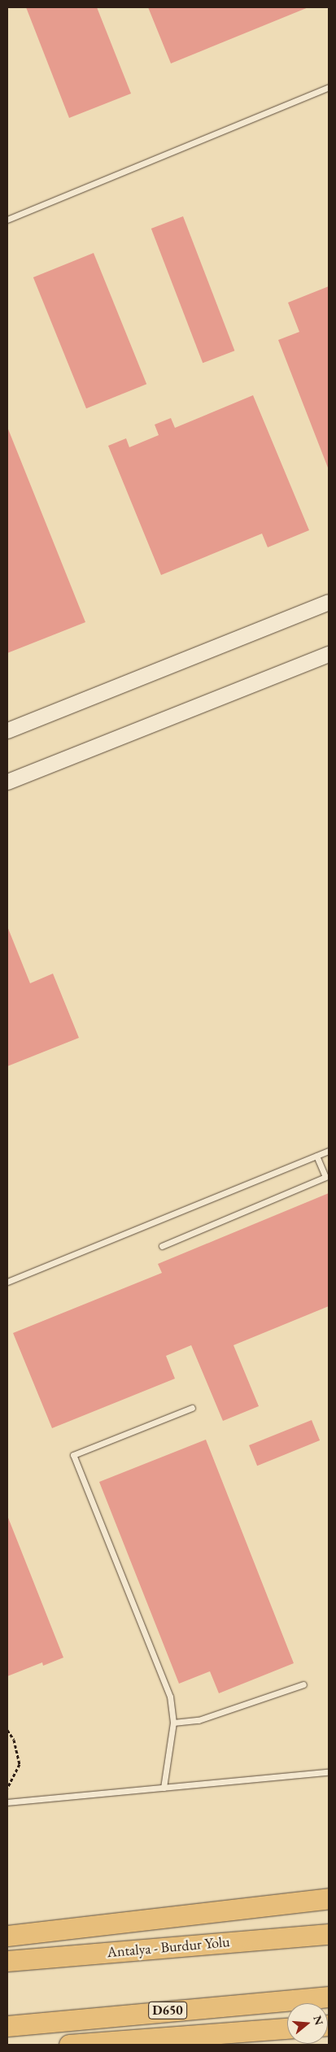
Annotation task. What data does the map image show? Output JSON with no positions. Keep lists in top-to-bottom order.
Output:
{
  "streets": {
    "highway": ["Antalya - Burdur Yolu", "D650"]
  },
  "north": "right"
}
